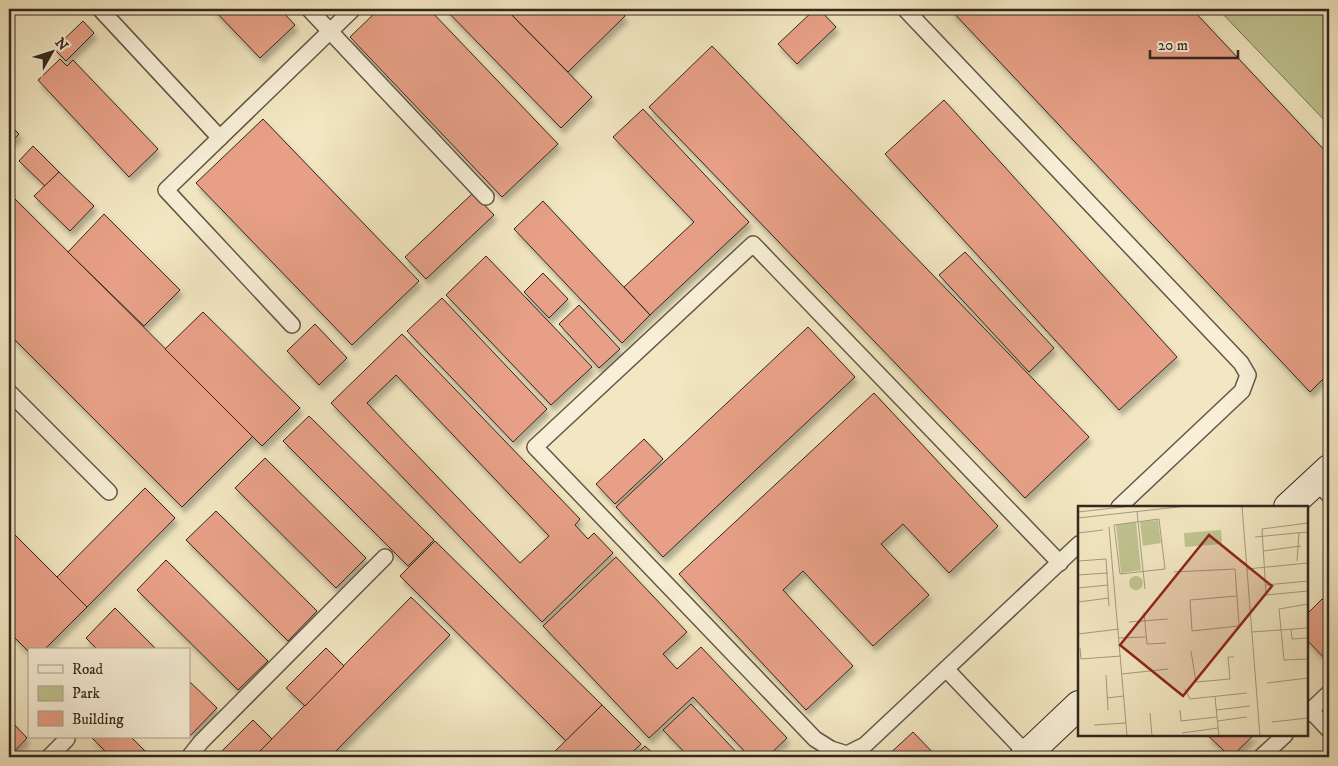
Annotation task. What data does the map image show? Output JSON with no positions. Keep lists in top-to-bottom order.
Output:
{
  "legend": ["Road", "Park", "Building"],
  "scale_bar": "20 m",
  "north": "top right"
}
